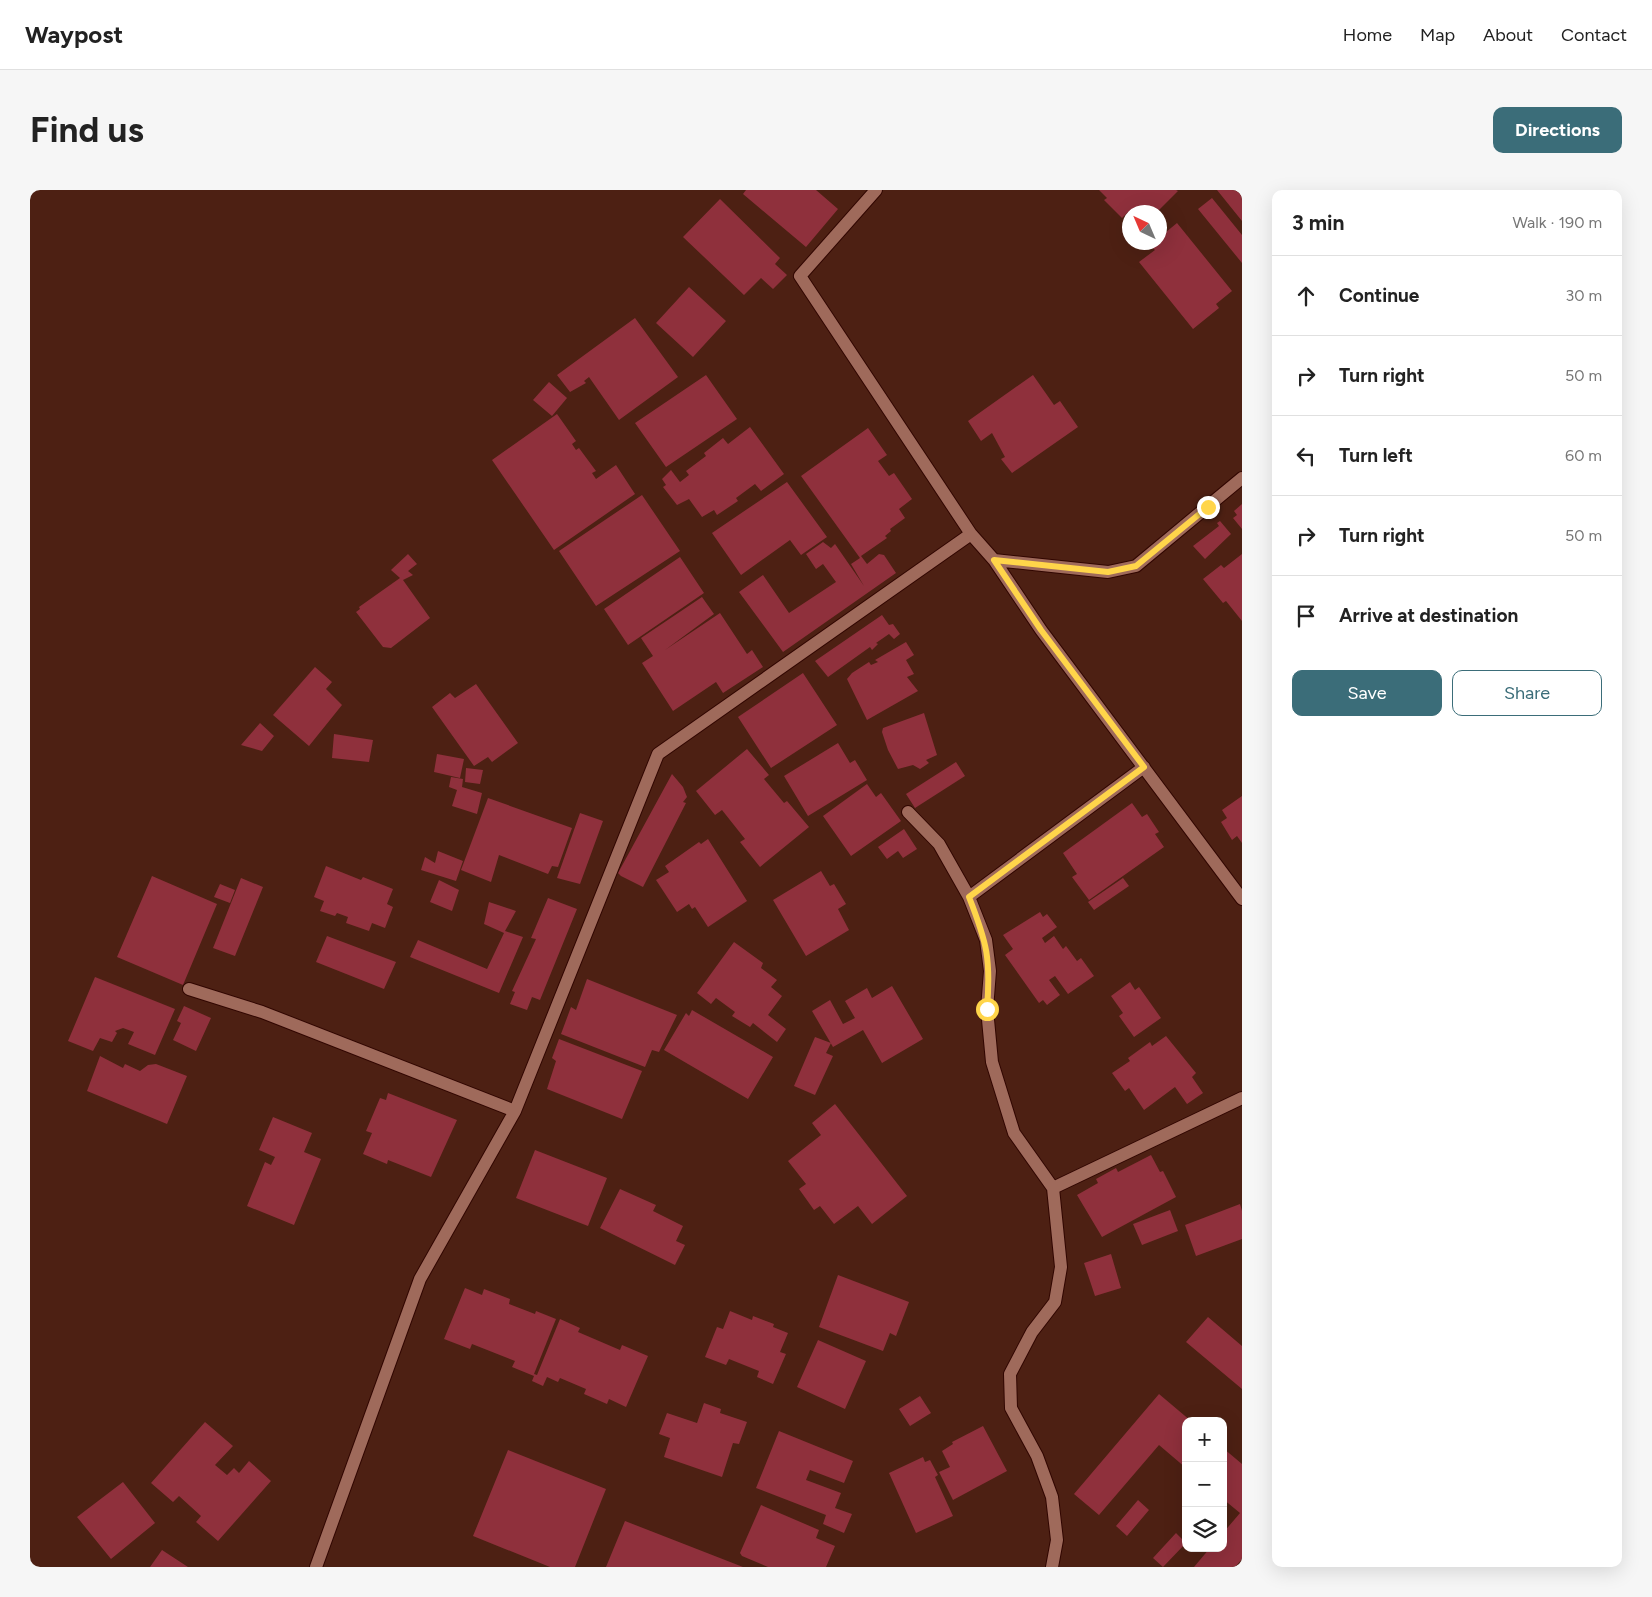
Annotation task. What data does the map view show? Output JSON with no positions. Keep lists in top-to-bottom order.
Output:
{
  "north": "top left",
  "page": {
    "header": "Waypost",
    "nav": [
      "Home",
      "Map",
      "About",
      "Contact"
    ],
    "buttons": [
      "Directions",
      ["Save", "Share"]
    ],
    "title": "Find us",
    "heading": ["3 min", "Walk · 190 m"],
    "list": [
      ["Continue", "30 m"],
      ["Turn right", "50 m"],
      ["Turn left", "60 m"],
      ["Turn right", "50 m"],
      "Arrive at destination"
    ],
    "map_buttons": ["+", "−"]
  }
}
